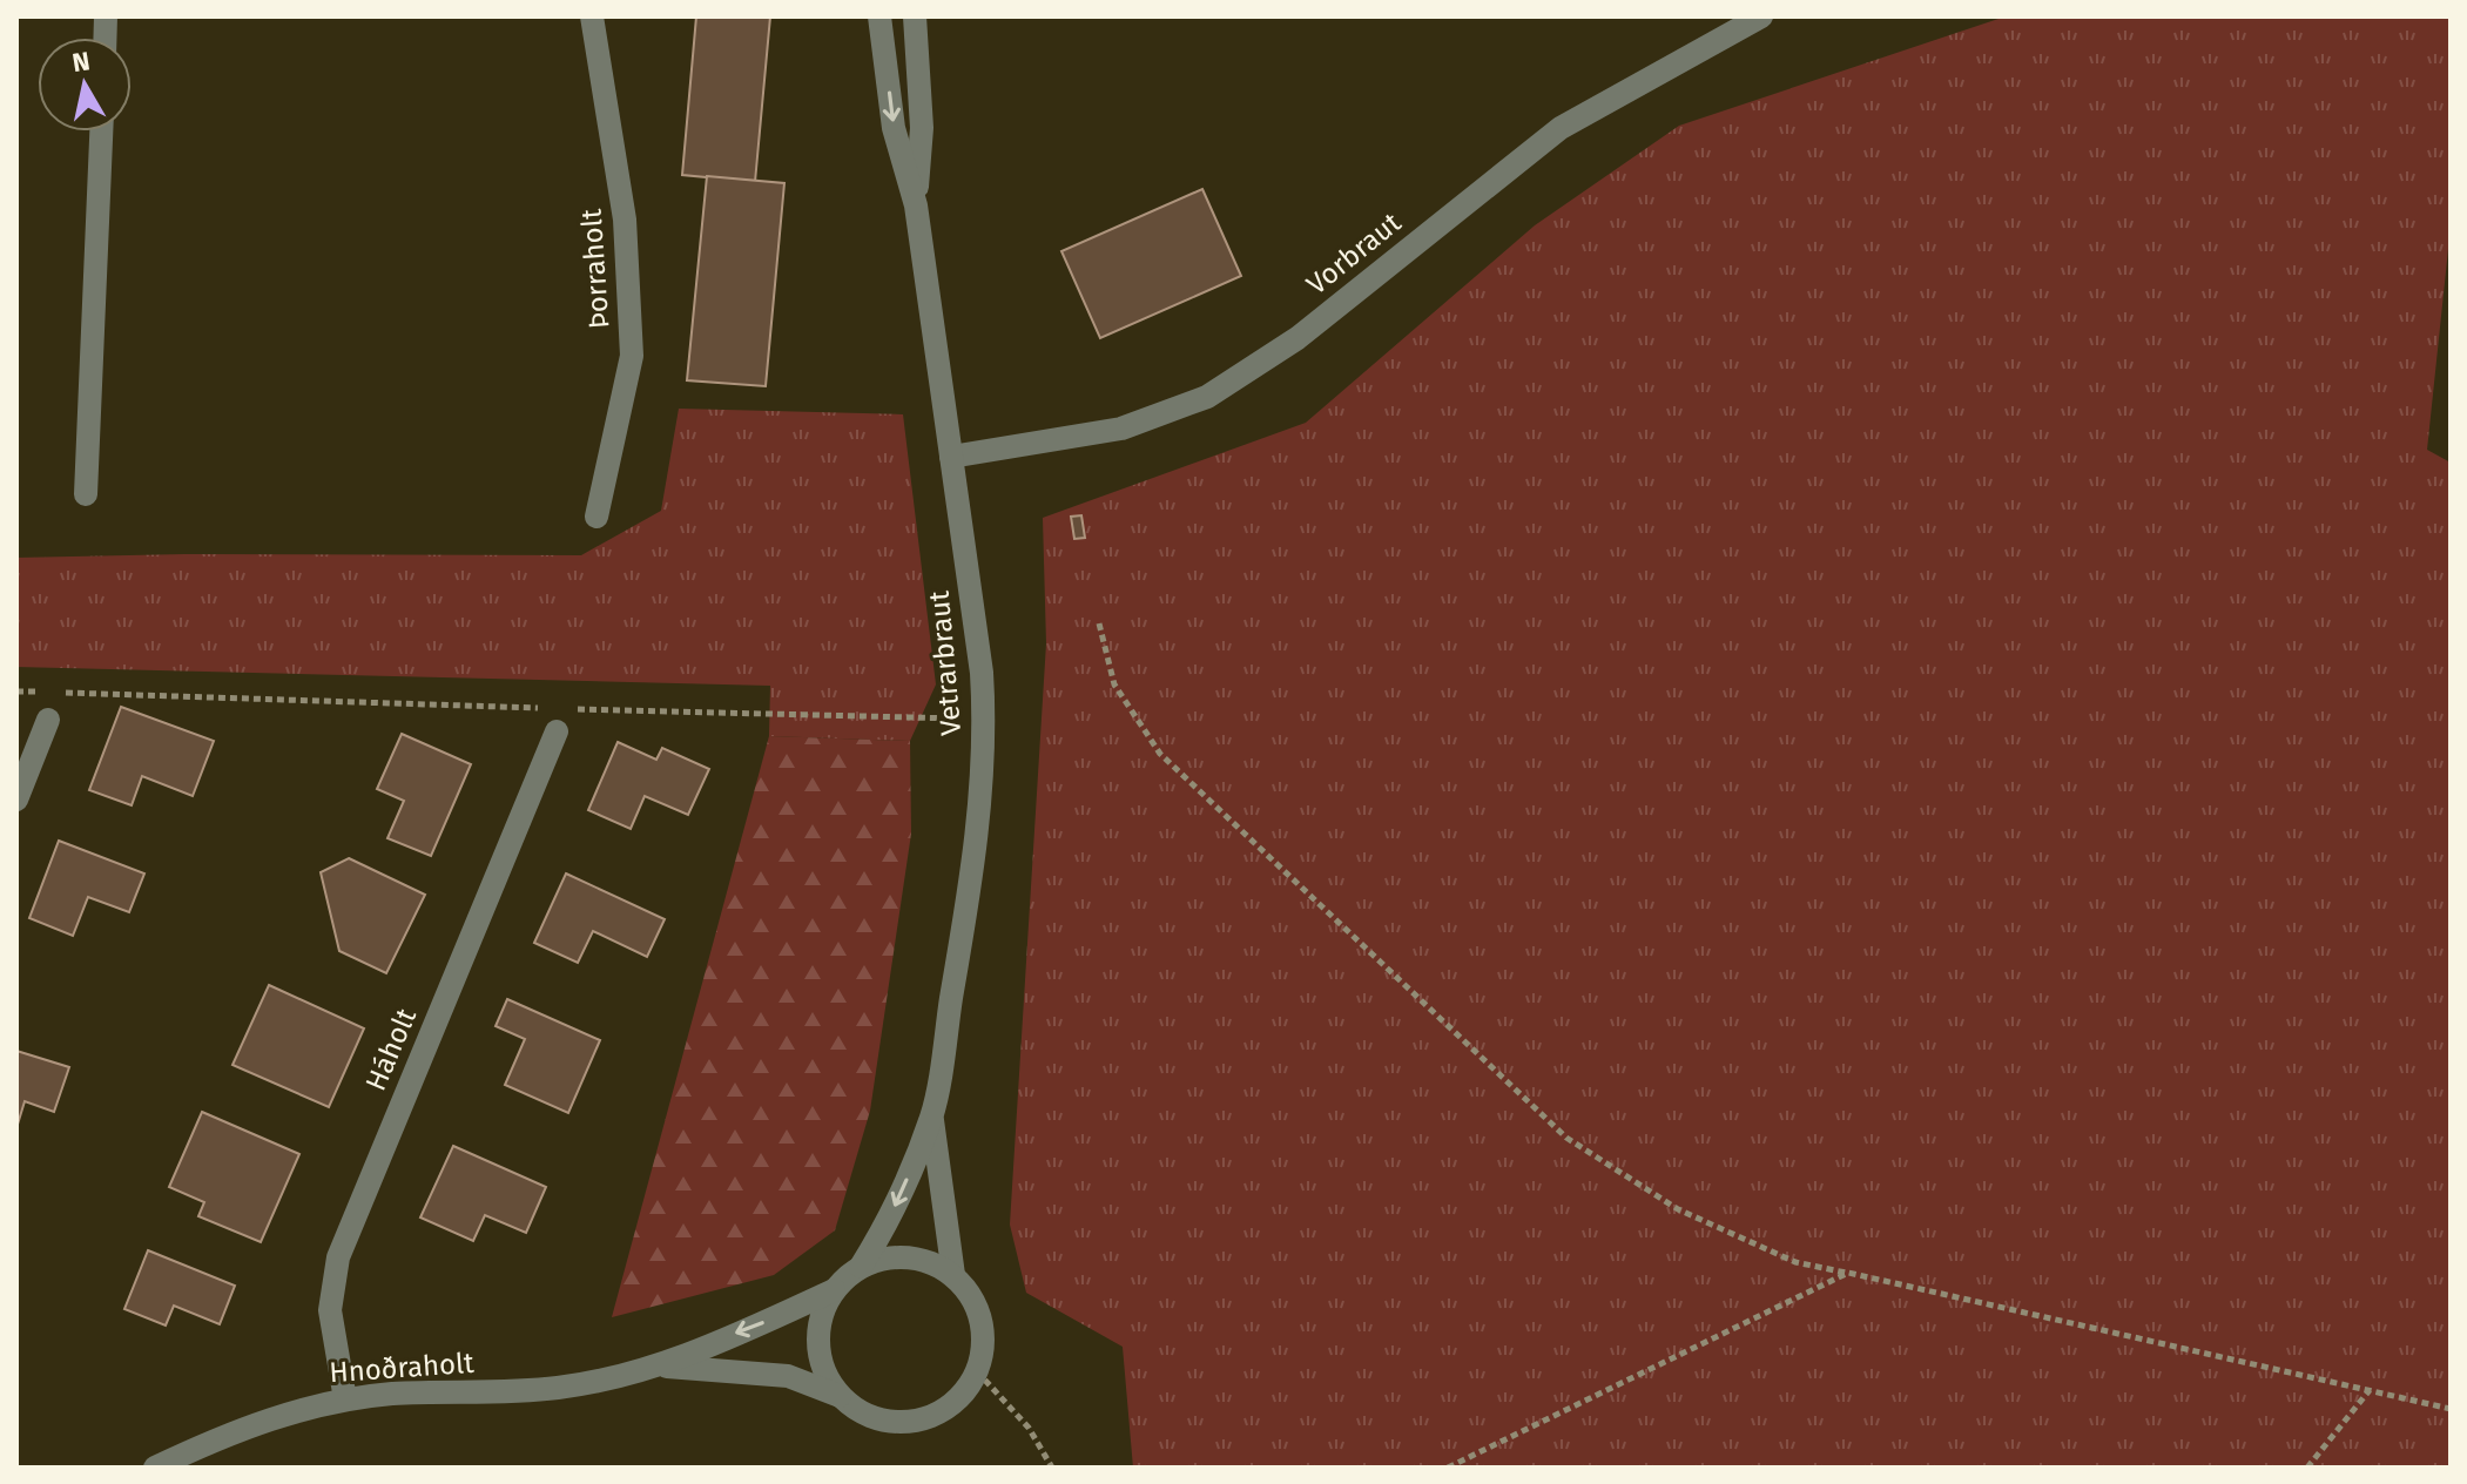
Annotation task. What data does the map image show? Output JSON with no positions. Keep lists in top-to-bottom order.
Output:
{
  "streets": {
    "street": [
      "Vorbraut",
      "Þorraholt",
      "Vetrarbraut",
      "Háholt",
      "Hnoðraholt"
    ]
  },
  "crossings": [
    ["Vorbraut", "Vetrarbraut"],
    ["Vetrarbraut", "Hnoðraholt"],
    ["Háholt", "Hnoðraholt"]
  ],
  "north": "top"
}
